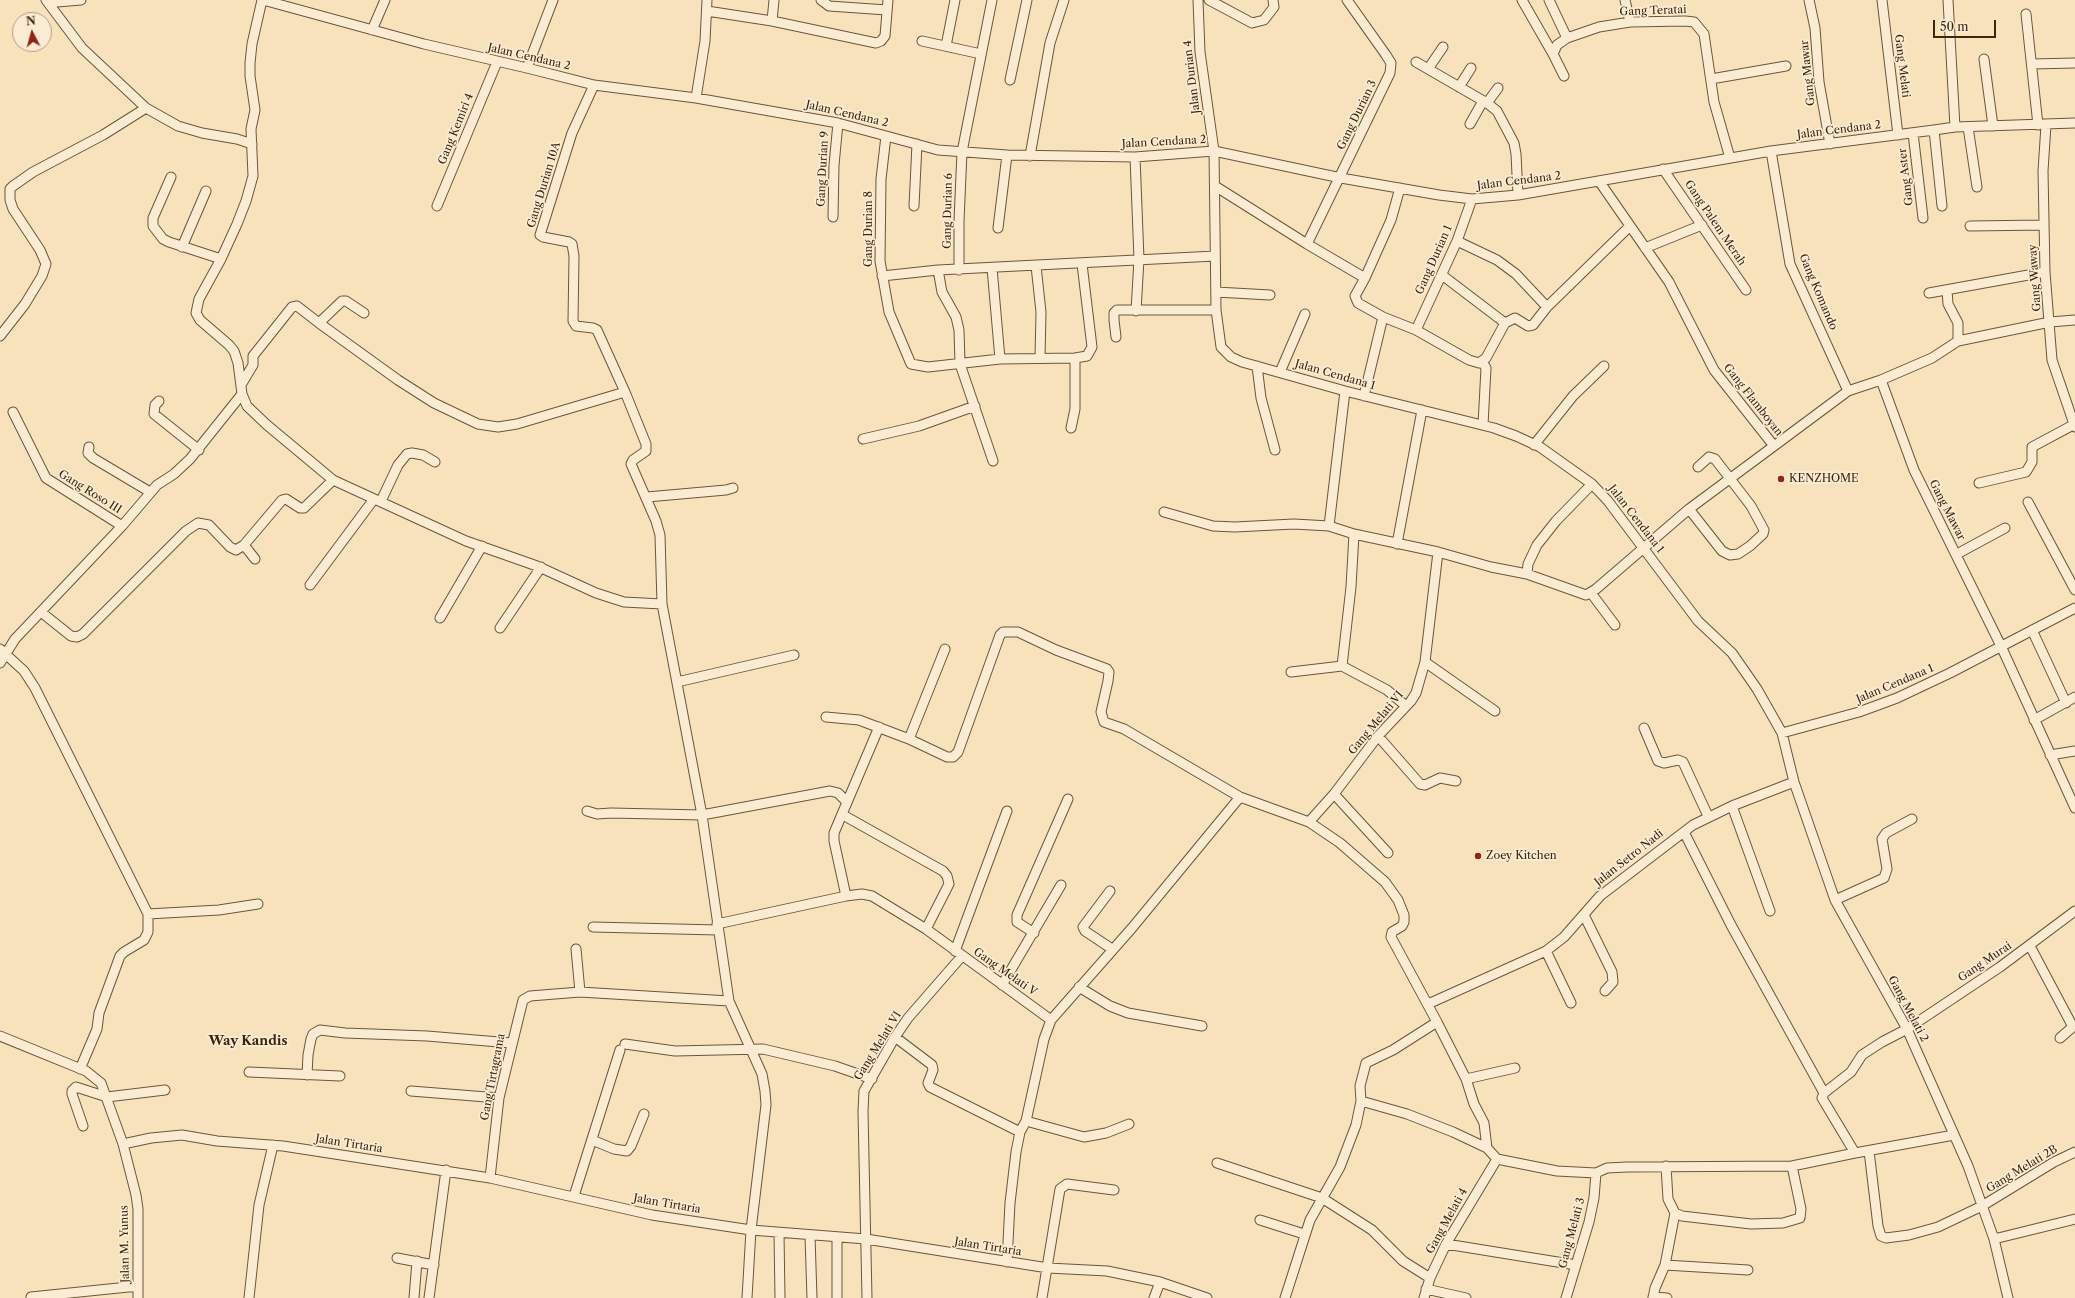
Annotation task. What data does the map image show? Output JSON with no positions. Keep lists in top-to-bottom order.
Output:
{
  "streets": {
    "street": [
      "Gang Teratai",
      "Jalan Cendana 2",
      "Gang Melati",
      "Gang Mawar",
      "Jalan Durian 4",
      "Gang Durian 3",
      "Gang Kemiri 4",
      "Gang Durian 9",
      "Gang Aster",
      "Gang Durian 10A",
      "Gang Durian 6",
      "Gang Palem Merah",
      "Gang Durian 8",
      "Gang Durian 1",
      "Gang Waway",
      "Gang Komando",
      "Jalan Cendana 1",
      "Gang Flamboyan",
      "Gang Roso III",
      "Gang Melati VI",
      "Jalan Setro Nadi",
      "Gang Murai",
      "Gang Melati V",
      "Gang Melati 2",
      "Gang Tirtagrama",
      "Jalan Tirtaria",
      "Gang Melati 2B",
      "Gang Melati 4",
      "Gang Melati 3",
      "Jalan M. Yunus"
    ]
  },
  "crossings": [
    ["Gang Teratai", "Jalan Cendana 2"],
    ["Jalan Cendana 2", "Gang Melati"],
    ["Jalan Cendana 2", "Gang Mawar"],
    ["Jalan Cendana 2", "Jalan Durian 4"],
    ["Jalan Cendana 2", "Gang Durian 3"],
    ["Jalan Cendana 2", "Gang Kemiri 4"],
    ["Jalan Cendana 2", "Gang Durian 9"],
    ["Jalan Cendana 2", "Gang Aster"],
    ["Jalan Cendana 2", "Gang Durian 10A"],
    ["Jalan Cendana 2", "Gang Durian 6"],
    ["Jalan Cendana 2", "Gang Palem Merah"],
    ["Jalan Cendana 2", "Gang Durian 8"],
    ["Jalan Cendana 2", "Gang Durian 1"],
    ["Jalan Cendana 2", "Gang Waway"],
    ["Jalan Cendana 2", "Gang Komando"],
    ["Jalan Cendana 2", "Jalan Cendana 1"],
    ["Jalan Cendana 2", "Gang Flamboyan"],
    ["Gang Mawar", "Jalan Cendana 1"],
    ["Gang Mawar", "Gang Flamboyan"],
    ["Jalan Durian 4", "Jalan Cendana 1"],
    ["Gang Komando", "Gang Flamboyan"],
    ["Jalan Cendana 1", "Gang Melati 2"],
    ["Gang Melati VI", "Gang Melati V"],
    ["Gang Melati VI", "Jalan Tirtaria"],
    ["Jalan Setro Nadi", "Gang Melati 2"],
    ["Gang Murai", "Gang Melati 2"],
    ["Gang Melati 2", "Gang Melati 2B"],
    ["Gang Tirtagrama", "Jalan Tirtaria"],
    ["Jalan Tirtaria", "Jalan M. Yunus"]
  ],
  "districts": ["Way Kandis"],
  "places": ["KENZHOME", "Zoey Kitchen"],
  "scale_bar": "50 m",
  "north": "top"
}
